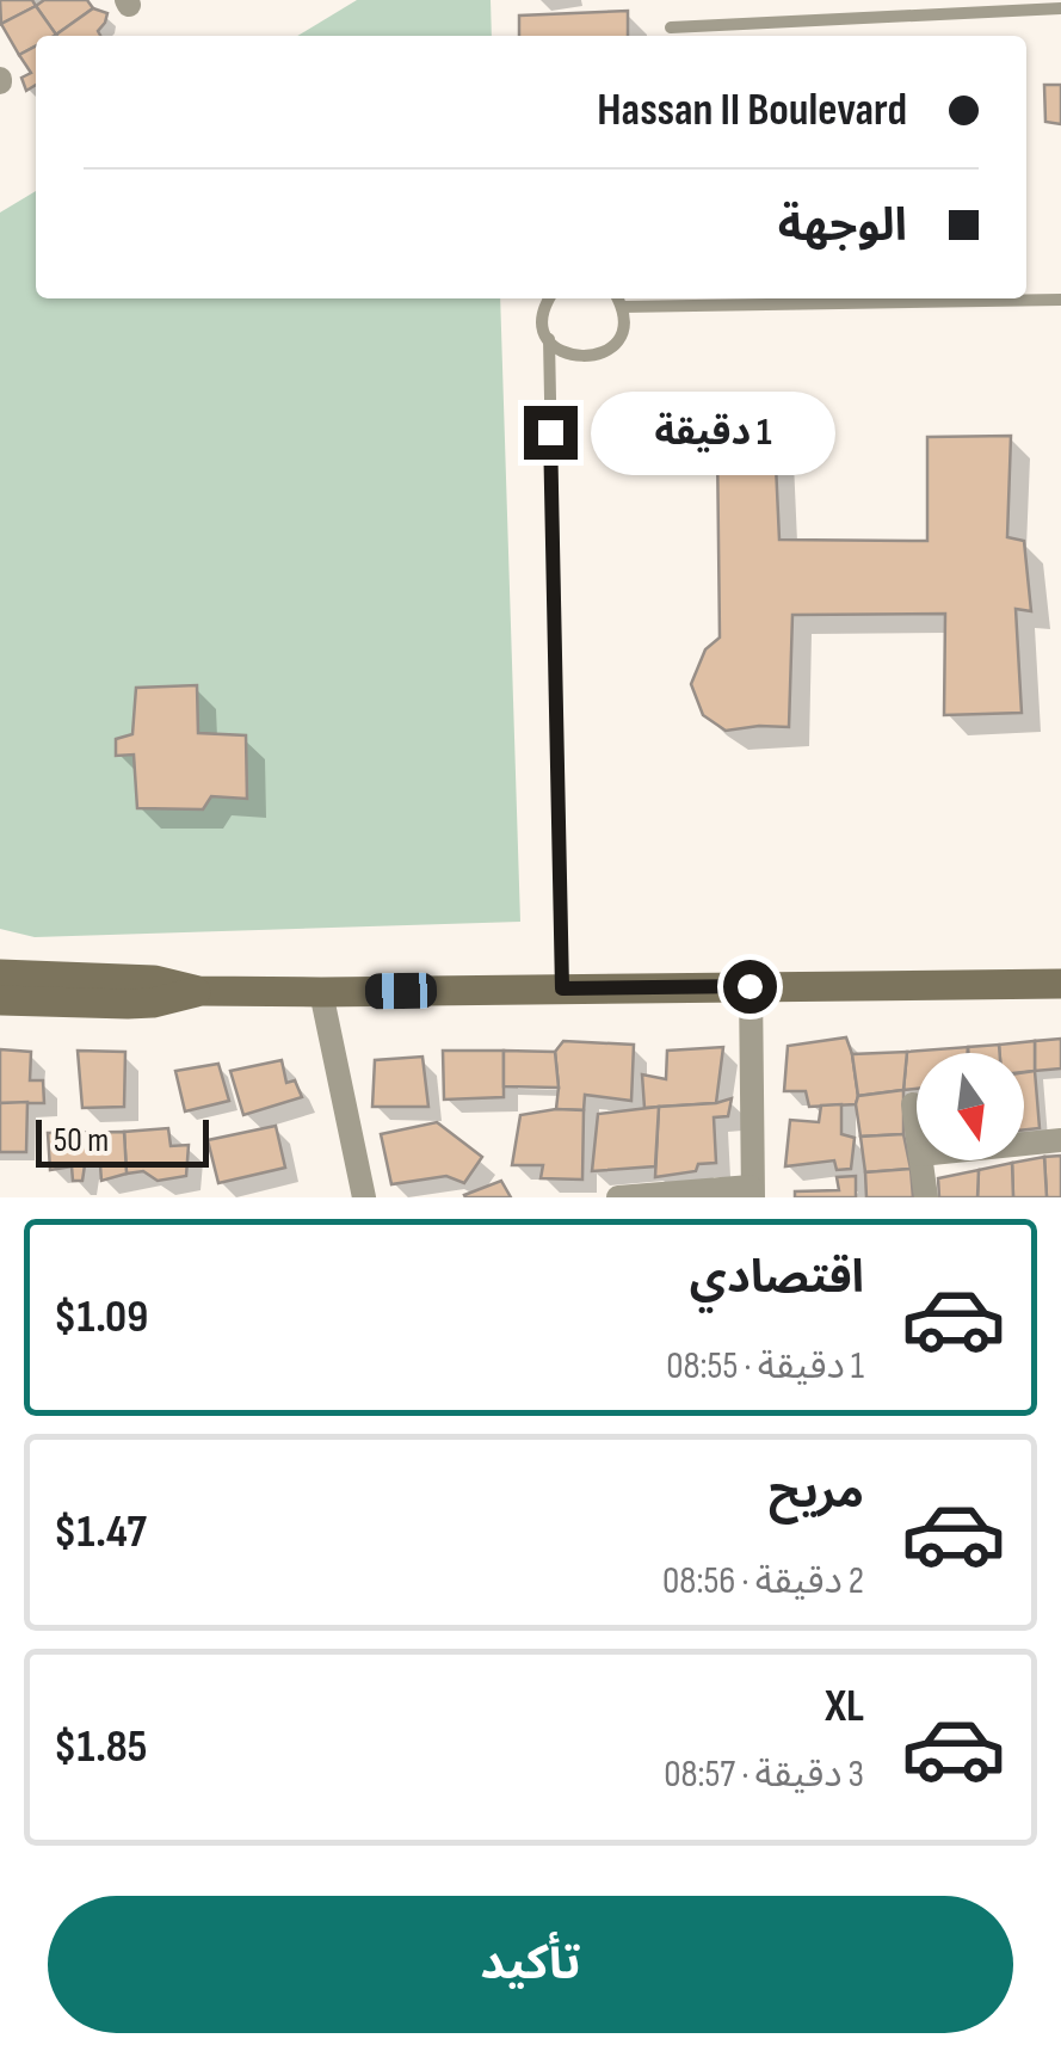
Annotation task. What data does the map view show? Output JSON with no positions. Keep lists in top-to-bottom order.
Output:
{
  "scale_bar": "50 m",
  "north": "bottom",
  "page": {
    "banner": ["Hassan II Boulevard", "الوجهة"],
    "bubble": "1 دقيقة",
    "scale": "50 m",
    "list": [
      {
        "name": "اقتصادي",
        "note": "1 دقيقة · 08:55",
        "value": "$1.09"
      },
      {
        "name": "مريح",
        "note": "2 دقيقة · 08:56",
        "value": "$1.47"
      },
      {
        "name": "XL",
        "note": "3 دقيقة · 08:57",
        "value": "$1.85"
      }
    ],
    "buttons": "تأكيد"
  }
}
